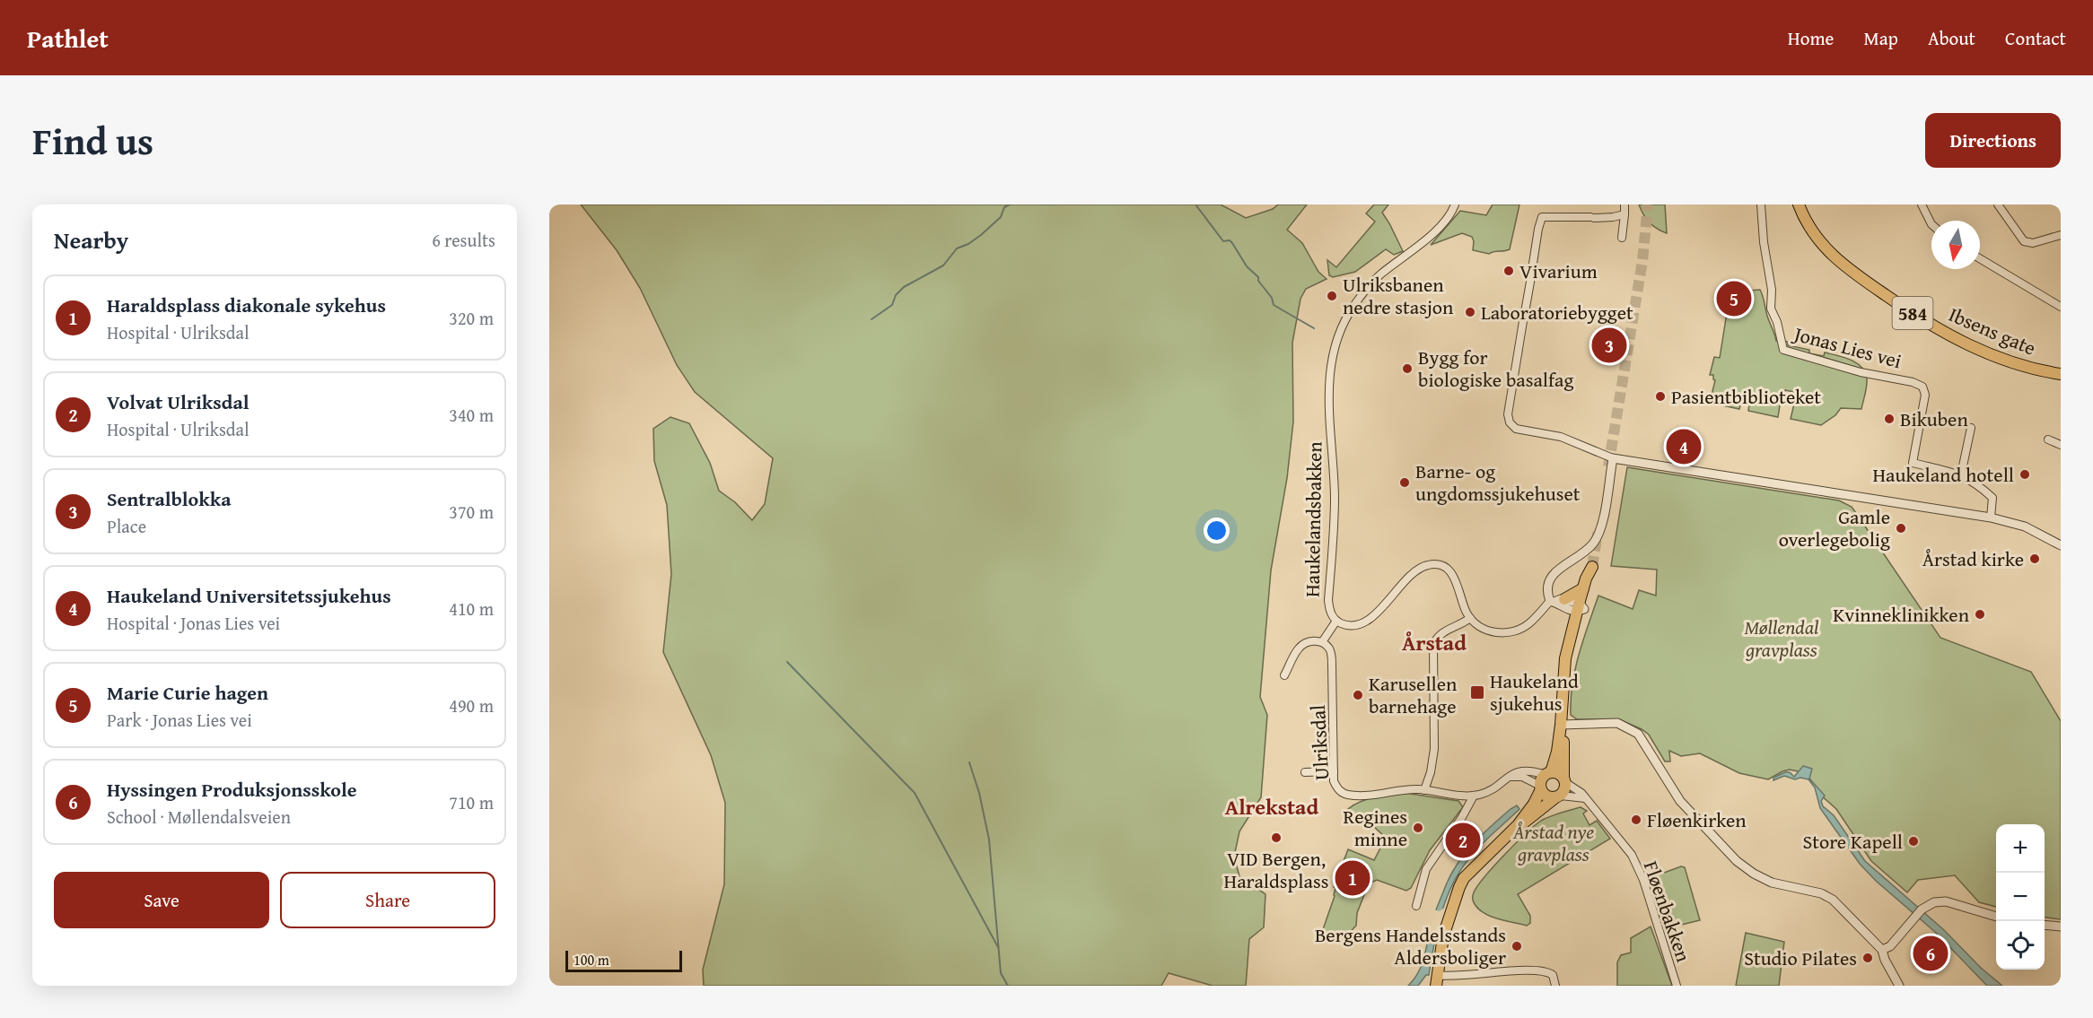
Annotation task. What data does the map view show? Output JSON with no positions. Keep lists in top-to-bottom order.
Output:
{
  "streets": {
    "main road": ["584", "Ibsens gate"],
    "street": [
      "Jonas Lies vei",
      "Haukelandsbakken",
      "Ulriksdal",
      "Fløenbakken"
    ]
  },
  "districts": ["Årstad", "Alrekstad"],
  "parks": ["Møllendal gravplass", "Årstad nye gravplass"],
  "places": {
    "other": [
      "Vivarium",
      "Ulriksbanen nedre stasjon",
      "Laboratoriebygget",
      "Bygg for biologiske basalfag",
      "Pasientbiblioteket",
      "Bikuben",
      "Haukeland hotell",
      "Barne- og ungdomssjukehuset",
      "Gamle overlegebolig",
      "Årstad kirke",
      "Kvinneklinikken",
      "Karusellen barnehage",
      "Fløenkirken",
      "Regines minne",
      "VID Bergen, Haraldsplass",
      "Store Kapell",
      "Bergens Handelsstands Aldersboliger",
      "Studio Pilates"
    ],
    "transit": ["Haukeland sjukehus"]
  },
  "scale_bar": "100 m",
  "north": "bottom",
  "page": {
    "header": "Pathlet",
    "nav": [
      "Home",
      "Map",
      "About",
      "Contact"
    ],
    "title": "Find us",
    "buttons": [
      "Directions",
      ["Save", "Share"]
    ],
    "heading": ["Nearby", "6 results"],
    "list": [
      {
        "mark": "1",
        "name": "Haraldsplass diakonale sykehus",
        "note": "Hospital · Ulriksdal",
        "value": "320 m"
      },
      {
        "mark": "2",
        "name": "Volvat Ulriksdal",
        "note": "Hospital · Ulriksdal",
        "value": "340 m"
      },
      {
        "mark": "3",
        "name": "Sentralblokka",
        "note": "Place",
        "value": "370 m"
      },
      {
        "mark": "4",
        "name": "Haukeland Universitetssjukehus",
        "note": "Hospital · Jonas Lies vei",
        "value": "410 m"
      },
      {
        "mark": "5",
        "name": "Marie Curie hagen",
        "note": "Park · Jonas Lies vei",
        "value": "490 m"
      },
      {
        "mark": "6",
        "name": "Hyssingen Produksjonsskole",
        "note": "School · Møllendalsveien",
        "value": "710 m"
      }
    ],
    "pins": [
      "5",
      "3",
      "4",
      "2",
      "1",
      "6"
    ],
    "map_buttons": ["+", "−"],
    "scale": "100 m"
  }
}
